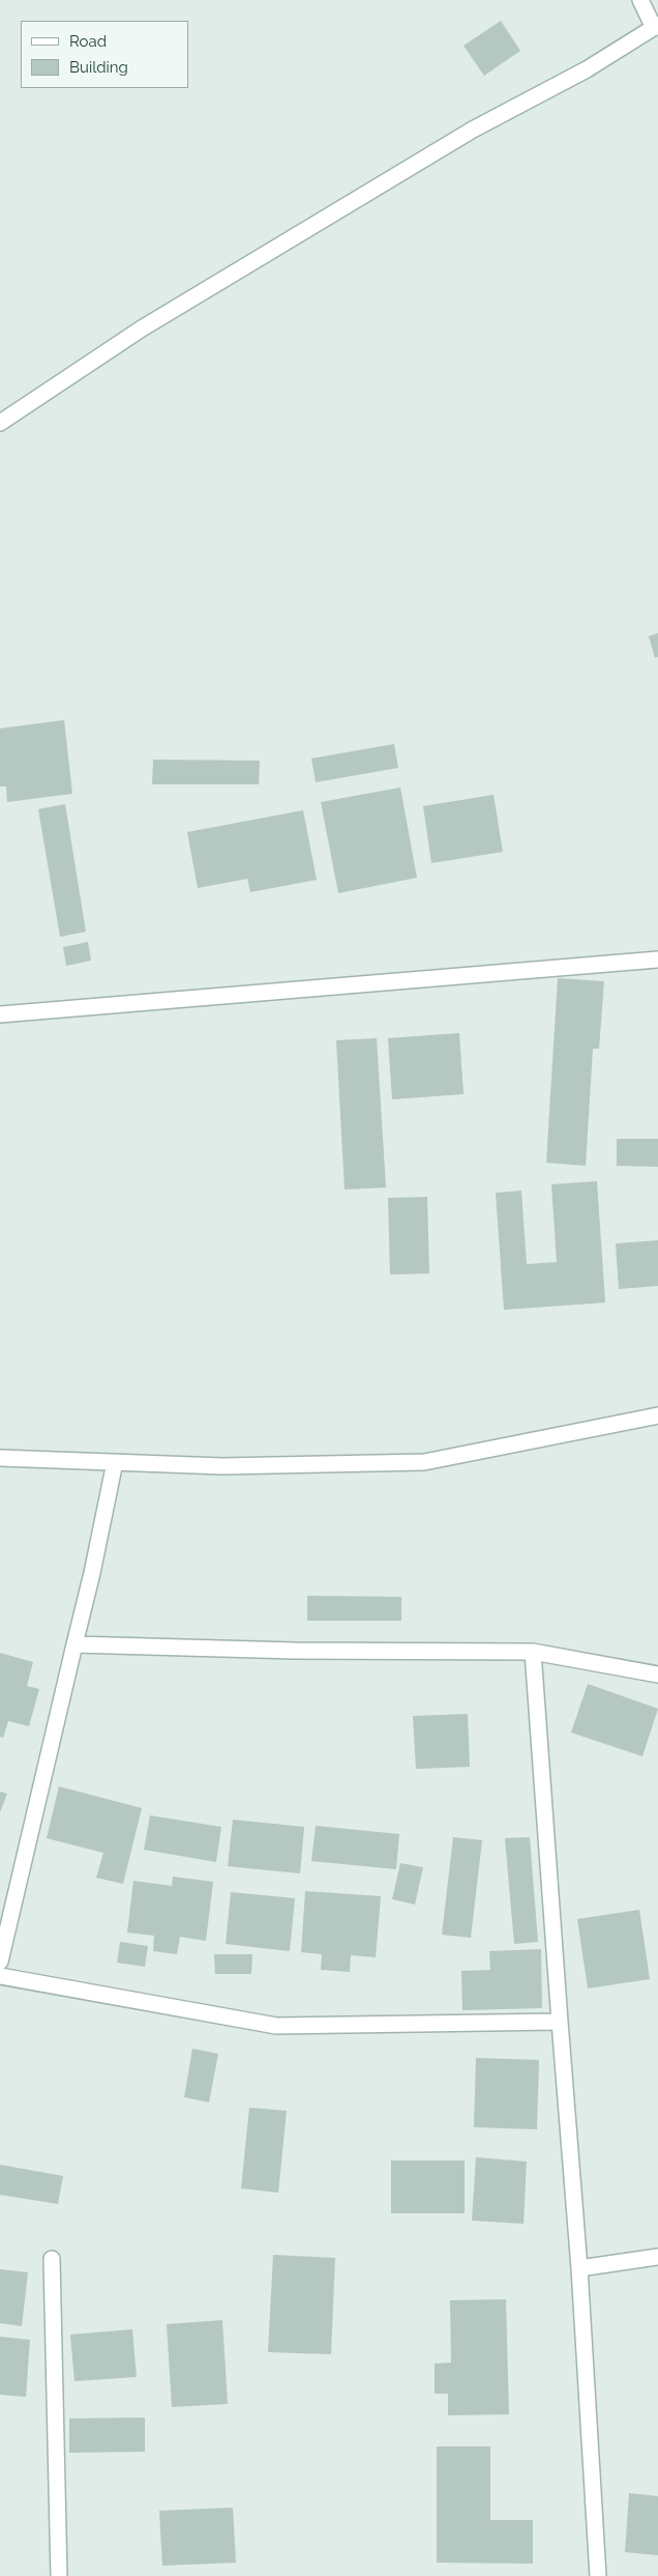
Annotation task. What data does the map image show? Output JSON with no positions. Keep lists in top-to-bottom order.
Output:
{
  "legend": ["Road", "Building"]
}
